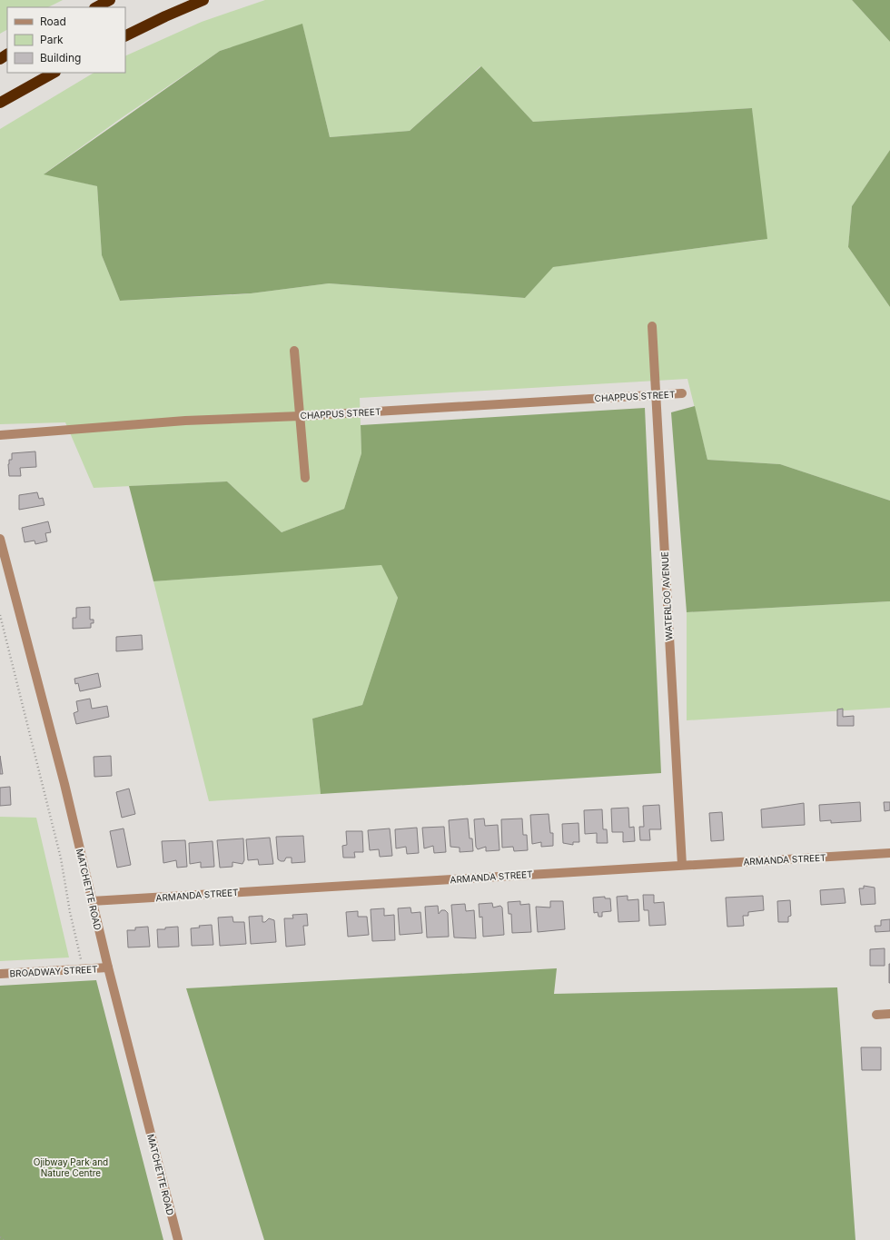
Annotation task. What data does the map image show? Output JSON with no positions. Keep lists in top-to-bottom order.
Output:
{
  "streets": {
    "street": [
      "CHAPPUS STREET",
      "WATERLOO AVENUE",
      "ARMANDA STREET",
      "MATCHETTE ROAD",
      "BROADWAY STREET"
    ]
  },
  "crossings": [
    ["CHAPPUS STREET", "WATERLOO AVENUE"],
    ["WATERLOO AVENUE", "ARMANDA STREET"],
    ["ARMANDA STREET", "MATCHETTE ROAD"],
    ["MATCHETTE ROAD", "BROADWAY STREET"]
  ],
  "parks": ["Ojibway Park and Nature Centre"],
  "legend": ["Road", "Park", "Building"]
}
